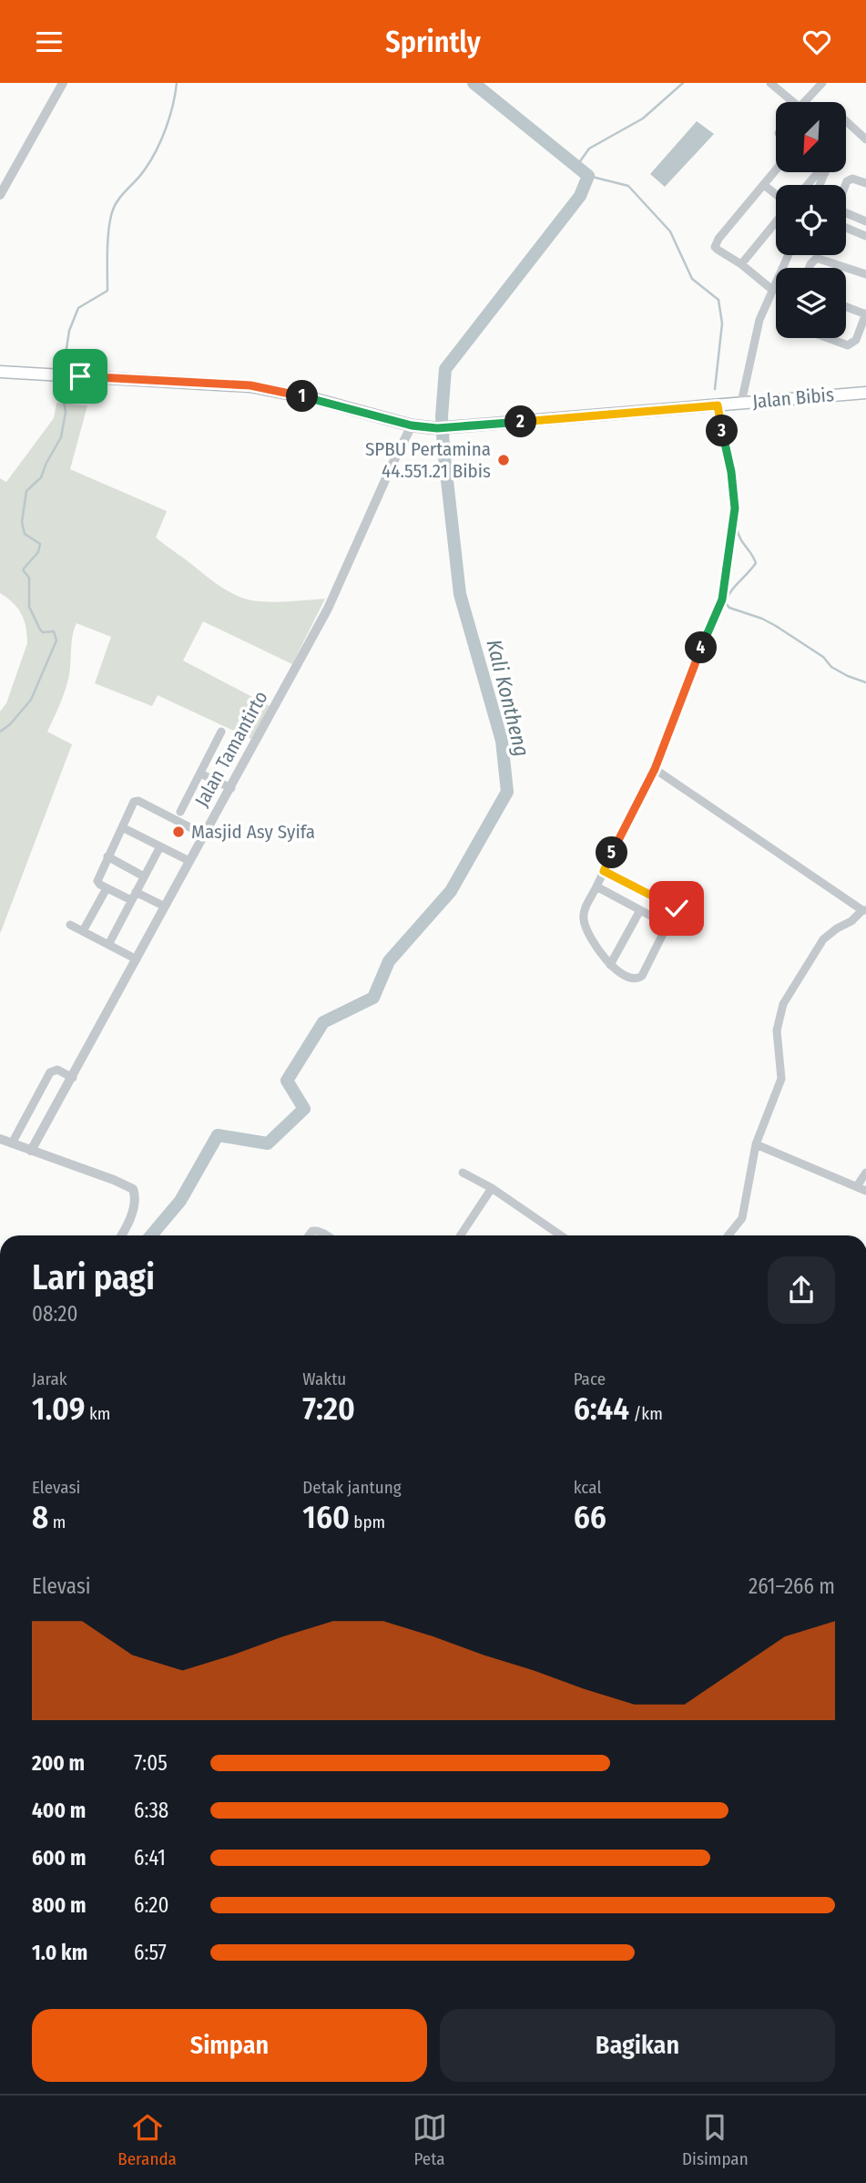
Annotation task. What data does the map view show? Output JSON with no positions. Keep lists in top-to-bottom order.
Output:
{
  "streets": {
    "main road": ["Jalan Bibis"],
    "street": ["Jalan Tamantirto"]
  },
  "crossings": [
    ["Jalan Bibis", "Jalan Tamantirto"]
  ],
  "water": ["Kali Kontheng"],
  "places": ["SPBU Pertamina 44.551.21 Bibis", "Masjid Asy Syifa"],
  "north": "bottom left",
  "page": {
    "header": "Sprintly",
    "pins": [
      "1",
      "2",
      "3",
      "4",
      "5"
    ],
    "heading": ["Lari pagi", "08:20"],
    "stats": [
      ["Jarak", "1.09 km"],
      ["Waktu", "7:20"],
      ["Pace", "6:44 /km"],
      ["Elevasi", "8 m"],
      ["Detak jantung", "160 bpm"],
      ["kcal", "66"]
    ],
    "chart": ["Elevasi", "261–266 m"],
    "list": [
      {
        "name": "200 m",
        "note": "7:05"
      },
      {
        "name": "400 m",
        "note": "6:38"
      },
      {
        "name": "600 m",
        "note": "6:41"
      },
      {
        "name": "800 m",
        "note": "6:20"
      },
      {
        "name": "1.0 km",
        "note": "6:57"
      }
    ],
    "buttons": ["Simpan", "Bagikan"],
    "tabs": ["Beranda", "Peta", "Disimpan"]
  }
}
